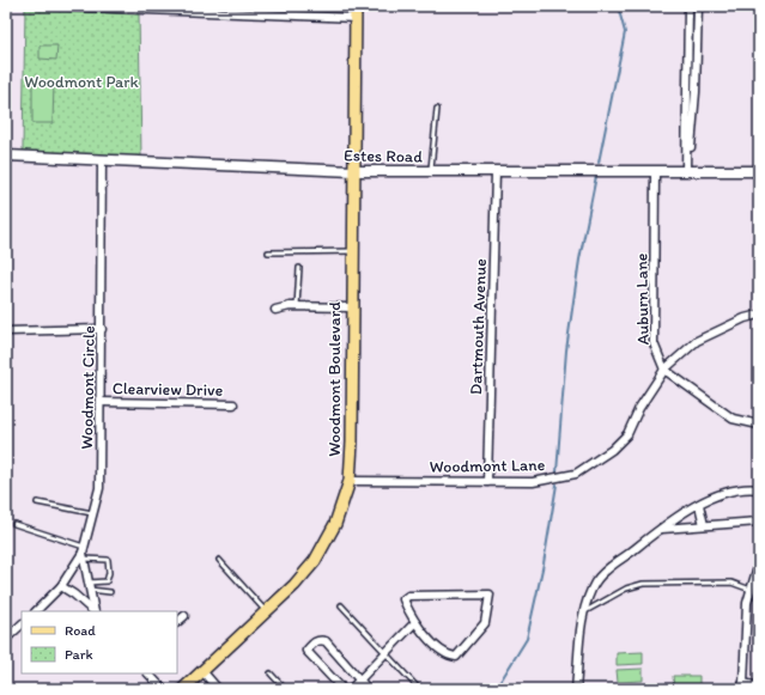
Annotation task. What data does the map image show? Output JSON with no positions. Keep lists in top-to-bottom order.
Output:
{
  "streets": {
    "main road": ["Estes Road", "Woodmont Boulevard"],
    "street": [
      "Auburn Lane",
      "Dartmouth Avenue",
      "Woodmont Circle",
      "Clearview Drive",
      "Woodmont Lane"
    ]
  },
  "crossings": [
    ["Estes Road", "Auburn Lane"],
    ["Estes Road", "Dartmouth Avenue"],
    ["Estes Road", "Woodmont Boulevard"],
    ["Estes Road", "Woodmont Circle"],
    ["Auburn Lane", "Woodmont Lane"],
    ["Dartmouth Avenue", "Woodmont Lane"],
    ["Woodmont Boulevard", "Woodmont Lane"],
    ["Woodmont Circle", "Clearview Drive"]
  ],
  "parks": ["Woodmont Park"],
  "legend": ["Road", "Park"]
}
